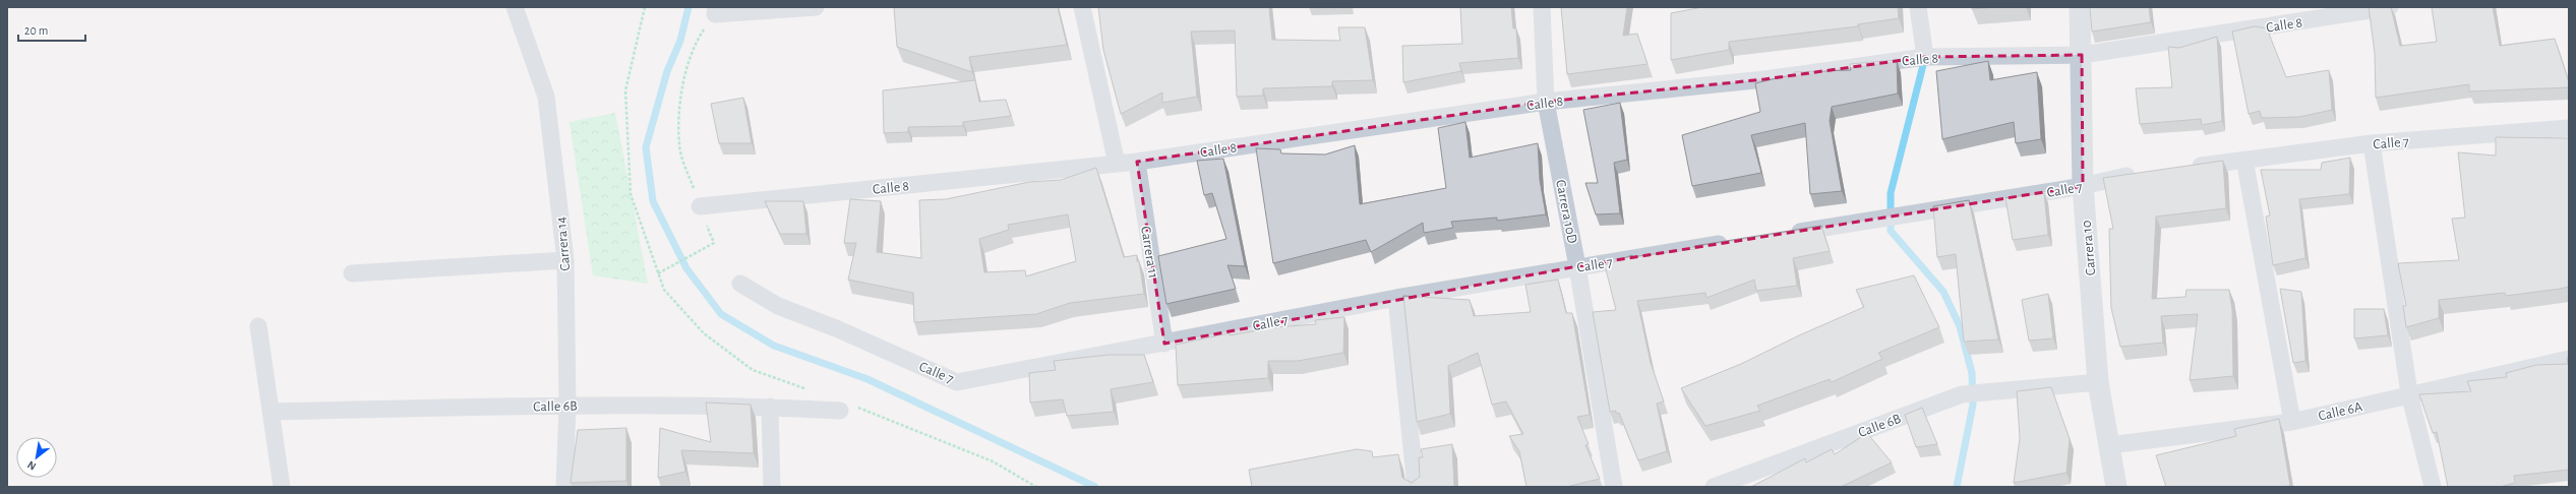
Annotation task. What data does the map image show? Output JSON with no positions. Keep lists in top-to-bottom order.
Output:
{
  "streets": {
    "street": [
      "Calle 8",
      "Calle 7",
      "Carrera 10D",
      "Carrera 14",
      "Carrera 10",
      "Carrera 11",
      "Calle 6B",
      "Calle 6A"
    ]
  },
  "crossings": [
    ["Calle 8", "Carrera 10D"],
    ["Calle 8", "Carrera 10"],
    ["Calle 8", "Carrera 11"],
    ["Calle 7", "Carrera 10D"],
    ["Calle 7", "Carrera 10"],
    ["Calle 7", "Carrera 11"],
    ["Carrera 14", "Calle 6B"],
    ["Carrera 10", "Calle 6B"],
    ["Carrera 10", "Calle 6A"]
  ],
  "scale_bar": "20 m",
  "north": "bottom left"
}
